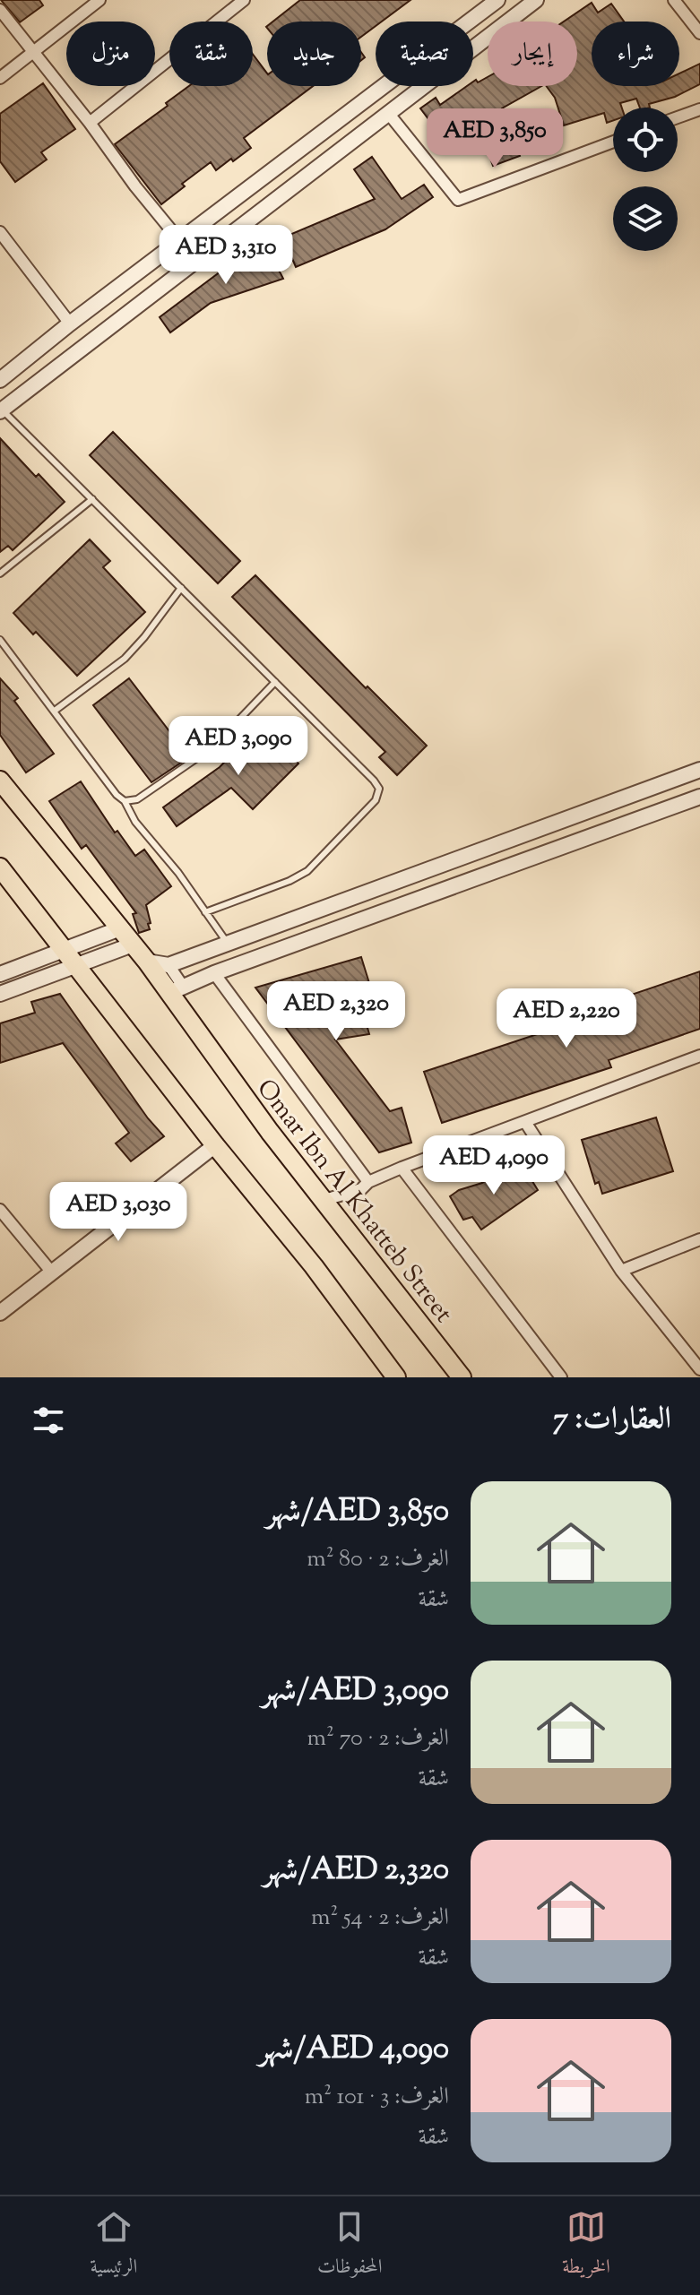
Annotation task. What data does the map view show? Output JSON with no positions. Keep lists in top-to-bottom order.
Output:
{
  "streets": {
    "main road": ["Omar Ibn Al Khatteb Street"]
  },
  "page": {
    "chip": [
      "شراء",
      "إيجار",
      "تصفية",
      "جديد",
      "شقة",
      "منزل"
    ],
    "price": [
      "AED 3,850",
      "AED 3,310",
      "AED 3,090",
      "AED 2,320",
      "AED 2,220",
      "AED 4,090",
      "AED 3,030"
    ],
    "heading": "العقارات: 7",
    "list": [
      {
        "name": "AED 3,850/شهر",
        "note": "الغرف: 2 · 80 m² · شقة"
      },
      {
        "name": "AED 3,090/شهر",
        "note": "الغرف: 2 · 70 m² · شقة"
      },
      {
        "name": "AED 2,320/شهر",
        "note": "الغرف: 2 · 54 m² · شقة"
      },
      {
        "name": "AED 4,090/شهر",
        "note": "الغرف: 3 · 101 m² · شقة"
      }
    ],
    "tabs": ["الخريطة", "المحفوظات", "الرئيسية"]
  }
}
